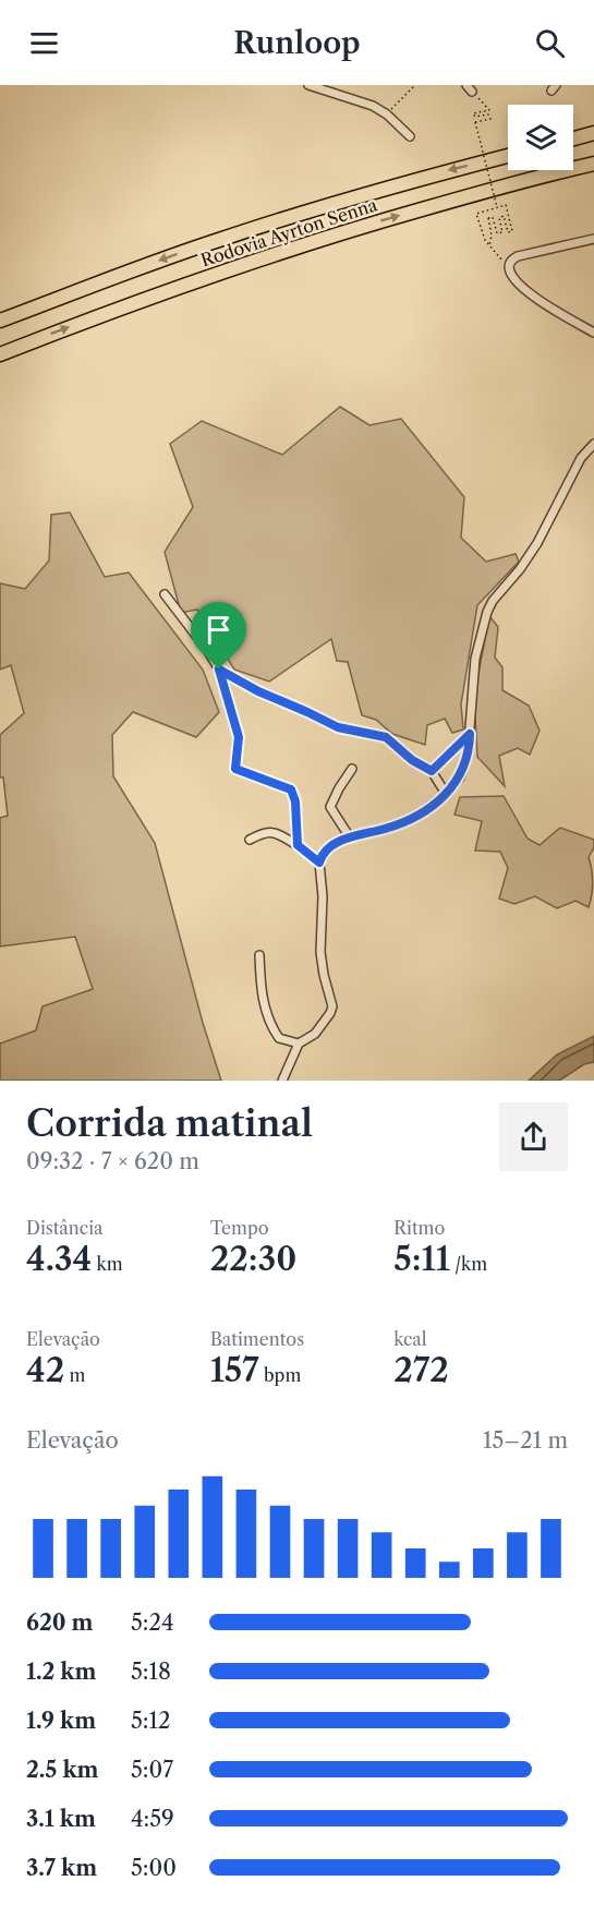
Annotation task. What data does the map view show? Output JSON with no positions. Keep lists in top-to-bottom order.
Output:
{
  "streets": {
    "highway": ["Rodovia Ayrton Senna"]
  },
  "page": {
    "header": "Runloop",
    "heading": ["Corrida matinal", "09:32 · 7 × 620 m"],
    "stats": [
      ["Distância", "4.34 km"],
      ["Tempo", "22:30"],
      ["Ritmo", "5:11 /km"],
      ["Elevação", "42 m"],
      ["Batimentos", "157 bpm"],
      ["kcal", "272"]
    ],
    "chart": ["Elevação", "15–21 m"],
    "list": [
      {
        "name": "620 m",
        "note": "5:24"
      },
      {
        "name": "1.2 km",
        "note": "5:18"
      },
      {
        "name": "1.9 km",
        "note": "5:12"
      },
      {
        "name": "2.5 km",
        "note": "5:07"
      },
      {
        "name": "3.1 km",
        "note": "4:59"
      },
      {
        "name": "3.7 km",
        "note": "5:00"
      }
    ]
  }
}
